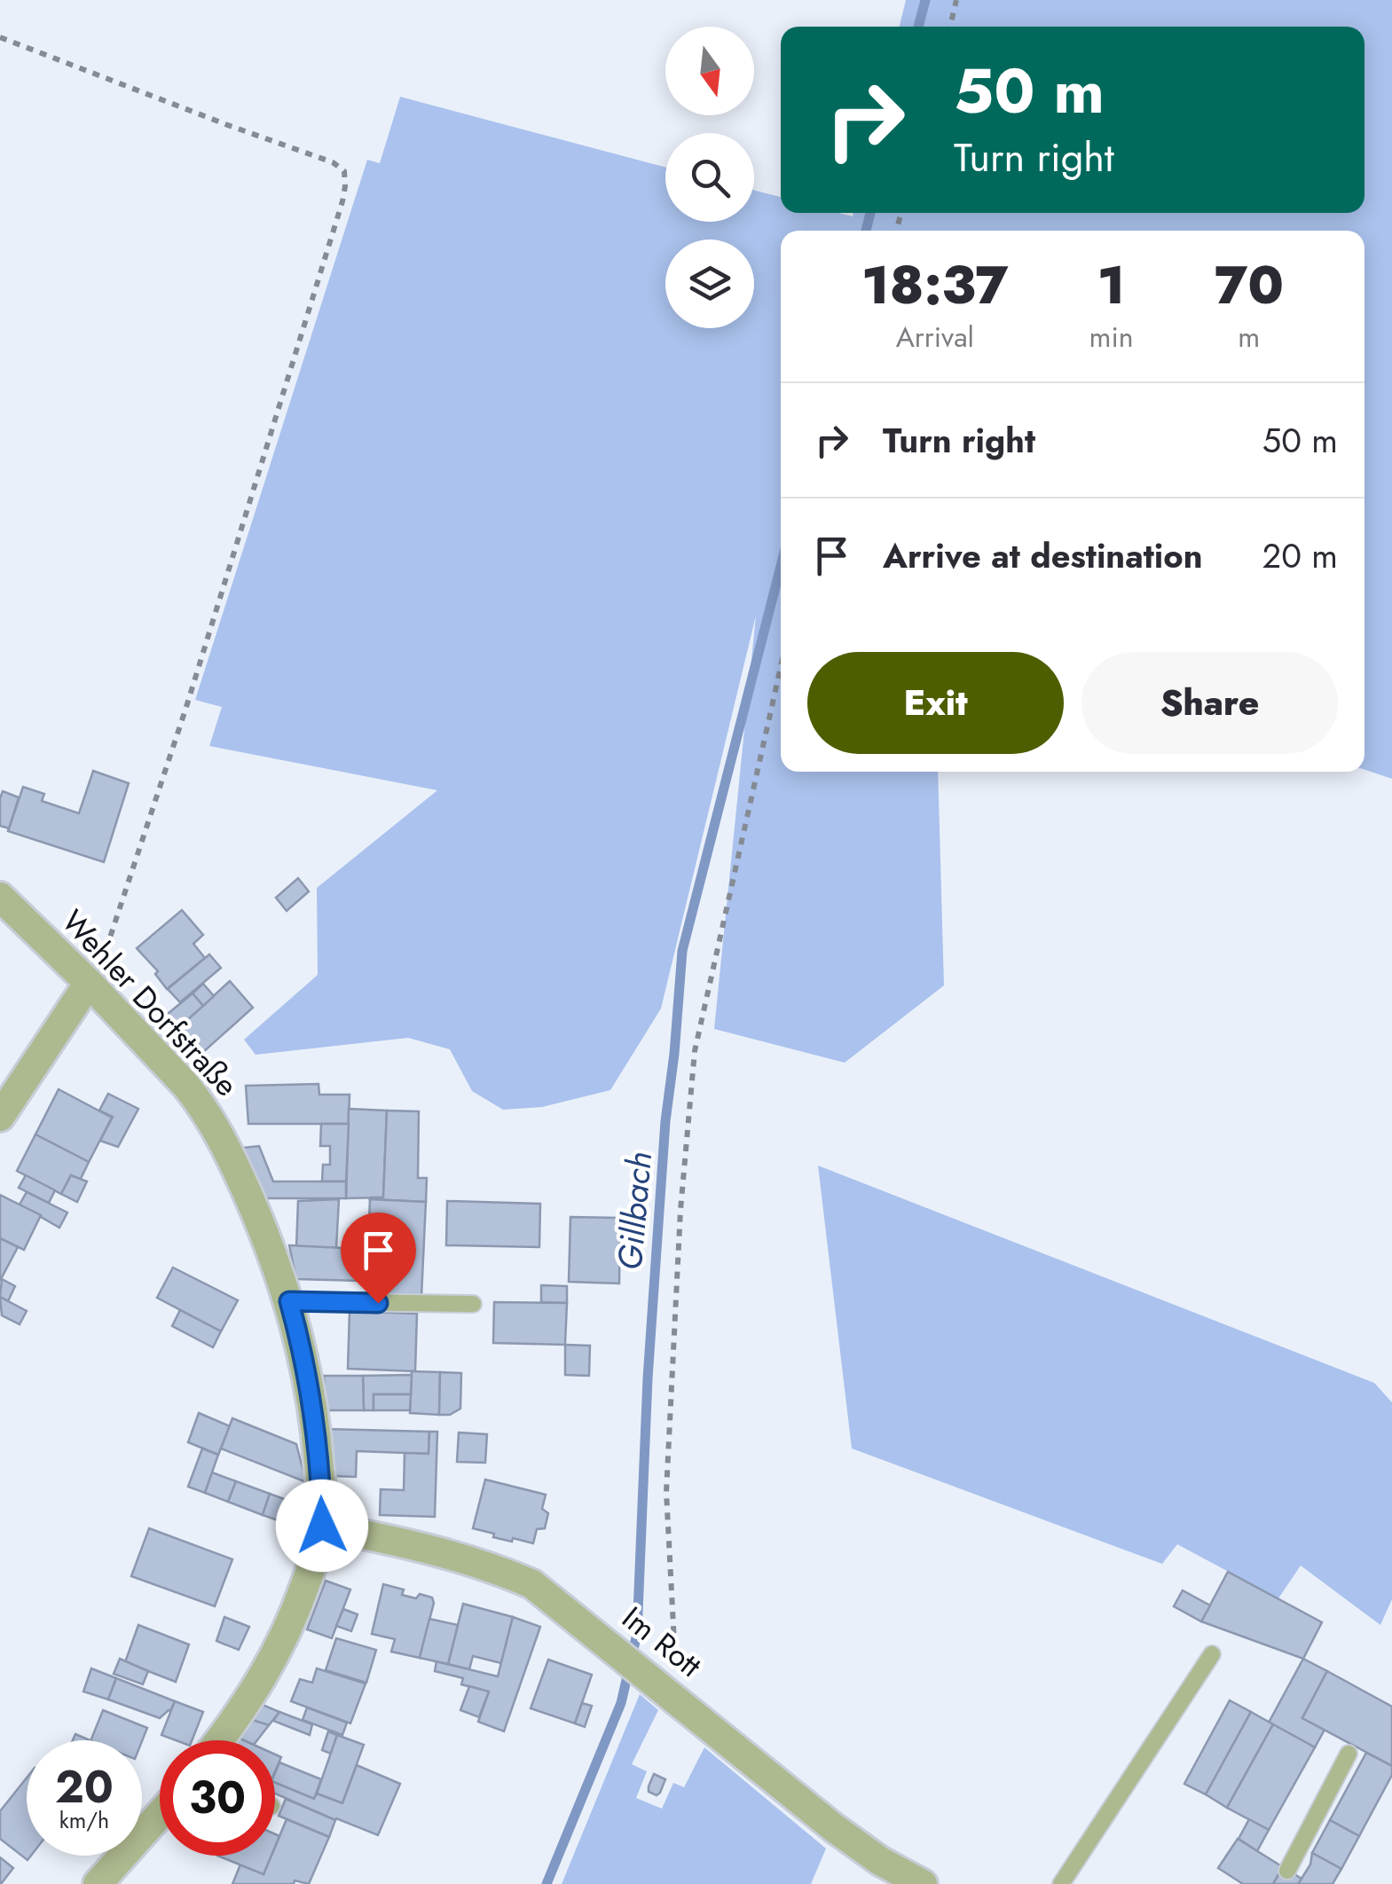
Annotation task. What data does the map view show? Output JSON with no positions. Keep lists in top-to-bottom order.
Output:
{
  "streets": {
    "street": ["Wehler Dorfstraße", "Im Rott"]
  },
  "crossings": [
    ["Wehler Dorfstraße", "Im Rott"]
  ],
  "water": ["Gillbach"],
  "north": "bottom",
  "page": {
    "turn": ["50 m", "Turn right"],
    "eta": [
      "18:37",
      "Arrival",
      "1",
      "min",
      "70",
      "m"
    ],
    "list": [
      {
        "name": "Turn right",
        "value": "50 m"
      },
      {
        "name": "Arrive at destination",
        "value": "20 m"
      }
    ],
    "buttons": ["Exit", "Share"],
    "speed": "20 km/h",
    "limit": "30"
  }
}
